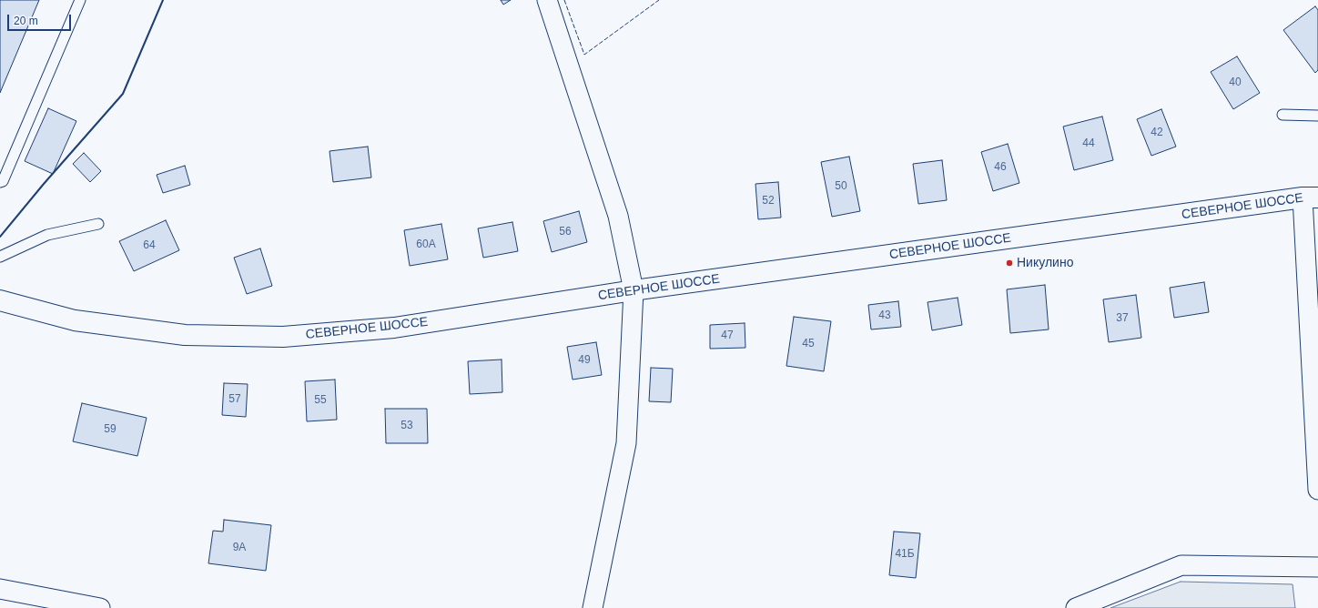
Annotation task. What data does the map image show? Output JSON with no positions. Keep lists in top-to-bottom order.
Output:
{
  "streets": {
    "main road": ["СЕВЕРНОЕ ШОССЕ"]
  },
  "places": ["Никулино"],
  "house_numbers": [
    "40",
    "42",
    "44",
    "46",
    "50",
    "52",
    "56",
    "60А",
    "64",
    "43",
    "37",
    "47",
    "45",
    "49",
    "57",
    "55",
    "53",
    "59",
    "9А",
    "41Б"
  ],
  "scale_bar": "20 m"
}
